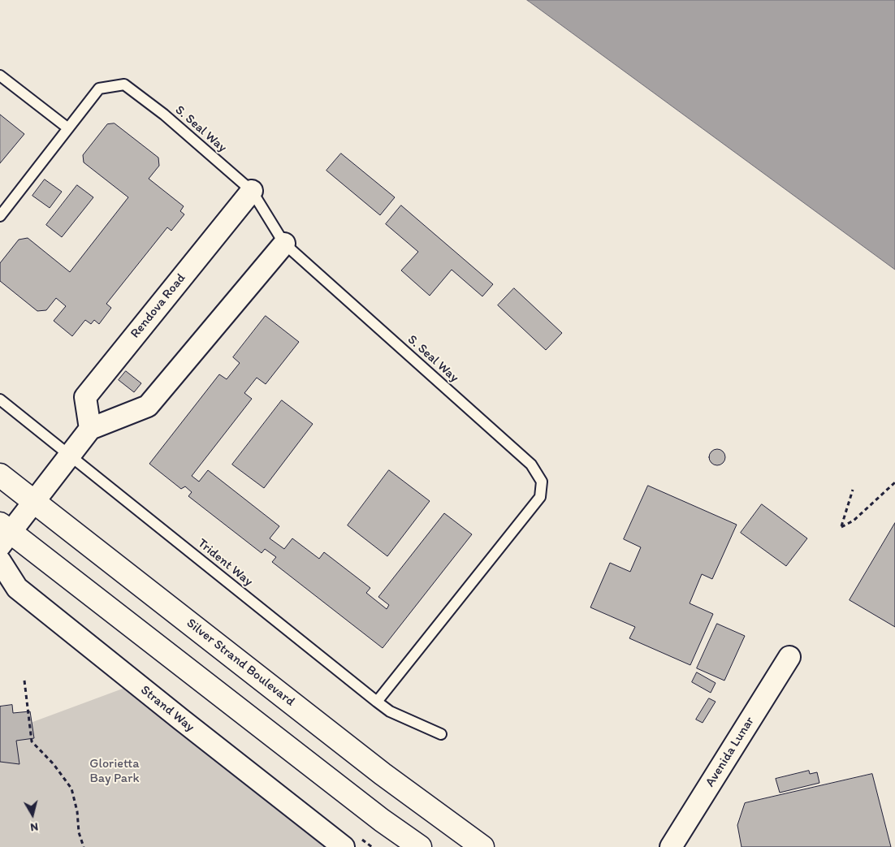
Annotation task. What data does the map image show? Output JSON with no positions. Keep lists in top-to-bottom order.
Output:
{
  "streets": {
    "highway": ["Silver Strand Boulevard"],
    "street": ["Rendova Road", "Strand Way", "Avenida Lunar"],
    "lane": ["S. Seal Way", "Trident Way"]
  },
  "crossings": [
    ["S. Seal Way", "Rendova Road"],
    ["S. Seal Way", "Trident Way"]
  ],
  "parks": ["Glorietta Bay Park"],
  "north": "bottom"
}
